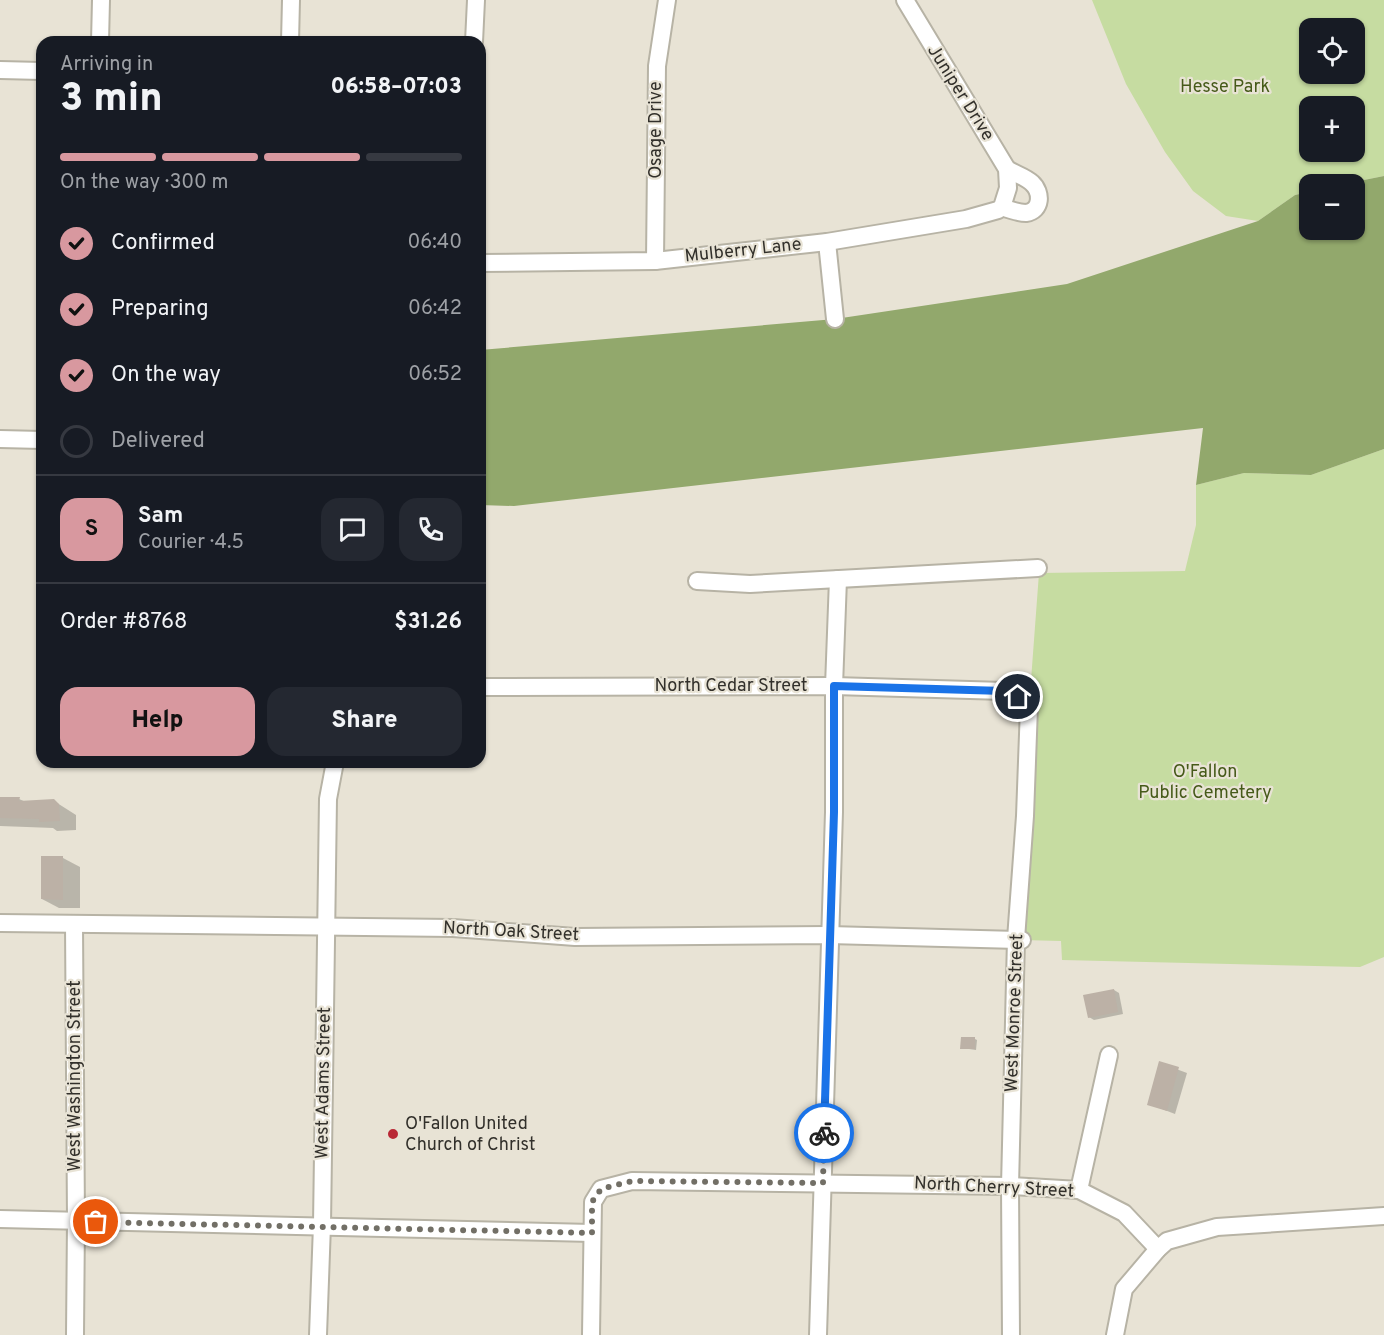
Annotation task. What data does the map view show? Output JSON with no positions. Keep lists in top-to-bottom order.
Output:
{
  "streets": {
    "street": [
      "Juniper Drive",
      "Osage Drive",
      "Mulberry Lane",
      "North Cedar Street",
      "North Oak Street",
      "West Monroe Street",
      "West Washington Street",
      "West Adams Street",
      "North Cherry Street"
    ]
  },
  "crossings": [
    ["Juniper Drive", "Mulberry Lane"],
    ["Osage Drive", "Mulberry Lane"],
    ["North Cedar Street", "West Monroe Street"],
    ["North Oak Street", "West Monroe Street"],
    ["North Oak Street", "West Washington Street"],
    ["North Oak Street", "West Adams Street"],
    ["West Monroe Street", "North Cherry Street"]
  ],
  "parks": ["Hesse Park", "O'Fallon Public Cemetery"],
  "places": ["O'Fallon United Church of Christ"],
  "page": {
    "map_buttons": ["+", "−"],
    "heading": ["3 min", "Arriving in", "06:58–07:03"],
    "panel": [
      "Sam",
      "Courier · 4.5",
      "Order #8768",
      "$31.26"
    ],
    "bar": "On the way · 300 m",
    "list": [
      ["Confirmed", "06:40"],
      ["Preparing", "06:42"],
      ["On the way", "06:52"],
      "Delivered"
    ],
    "round": "S",
    "buttons": ["Help", "Share"]
  }
}
